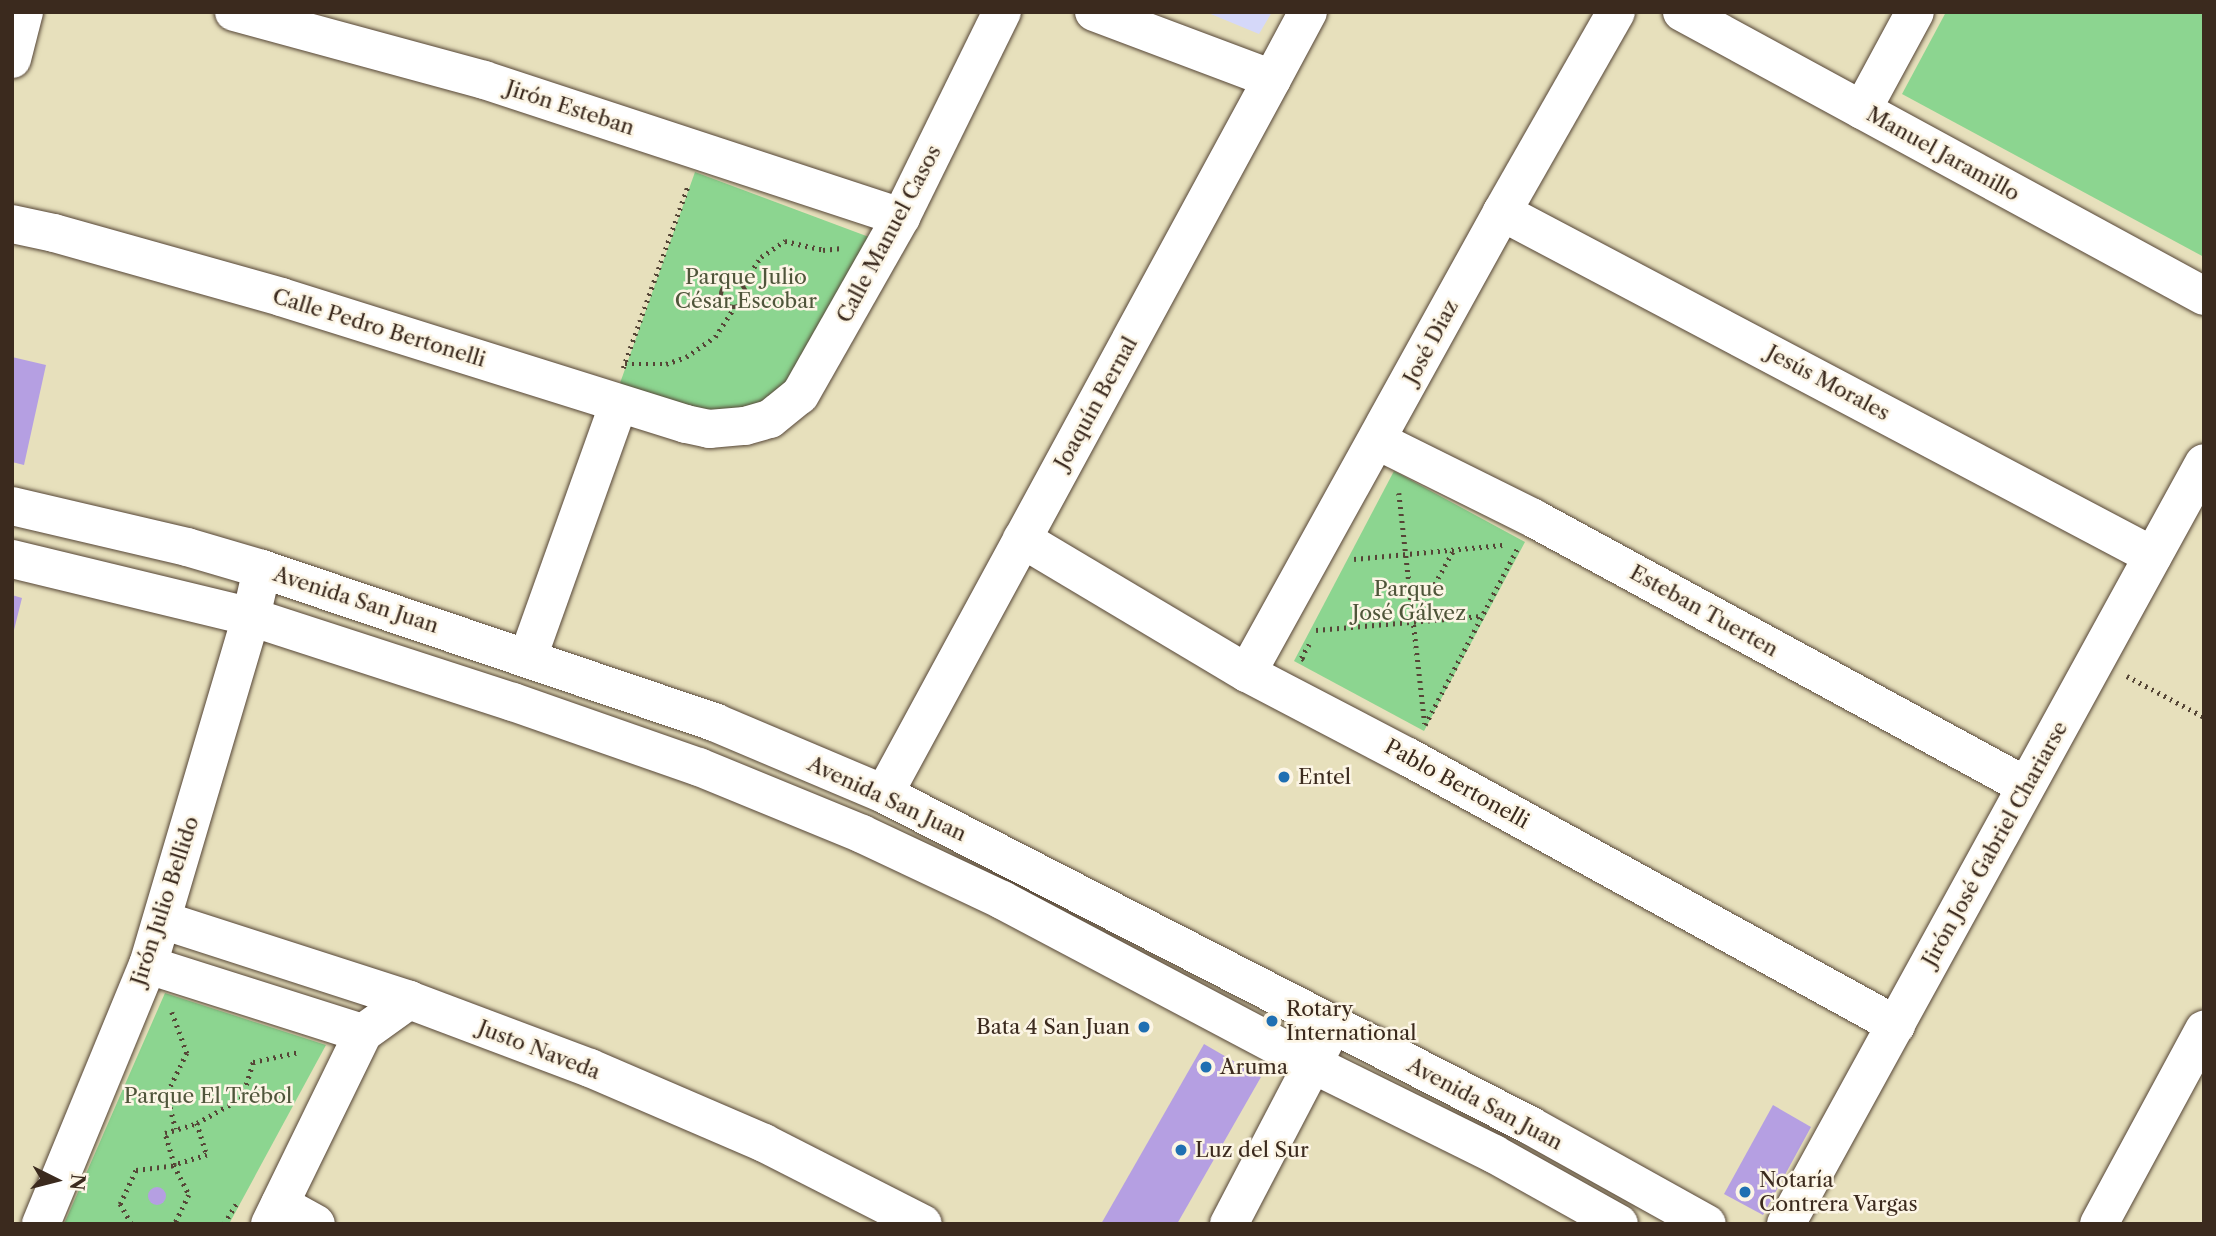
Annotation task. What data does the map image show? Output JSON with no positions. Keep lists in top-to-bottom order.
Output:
{
  "streets": {
    "street": [
      "Jirón Esteban",
      "Manuel Jaramillo",
      "Calle Manuel Casos",
      "Calle Pedro Bertonelli",
      "José Diaz",
      "Jesús Morales",
      "Joaquín Bernal",
      "Avenida San Juan",
      "Esteban Tuerten",
      "Pablo Bertonelli",
      "Jirón José Gabriel Chariarse",
      "Jirón Julio Bellido",
      "Justo Naveda"
    ]
  },
  "crossings": [
    ["Jirón Esteban", "Calle Manuel Casos"],
    ["Calle Manuel Casos", "Calle Pedro Bertonelli"],
    ["José Diaz", "Jesús Morales"],
    ["José Diaz", "Esteban Tuerten"],
    ["José Diaz", "Pablo Bertonelli"],
    ["Jesús Morales", "Jirón José Gabriel Chariarse"],
    ["Joaquín Bernal", "Avenida San Juan"],
    ["Joaquín Bernal", "Pablo Bertonelli"],
    ["Avenida San Juan", "Jirón Julio Bellido"],
    ["Esteban Tuerten", "Jirón José Gabriel Chariarse"],
    ["Pablo Bertonelli", "Jirón José Gabriel Chariarse"],
    ["Jirón Julio Bellido", "Justo Naveda"]
  ],
  "parks": ["Parque Julio César Escobar", "Parque José Gálvez", "Parque El Trébol"],
  "places": [
    "Entel",
    "Rotary International",
    "Bata 4 San Juan",
    "Aruma",
    "Luz del Sur",
    "Notaría Contrera Vargas"
  ],
  "north": "right"
}
